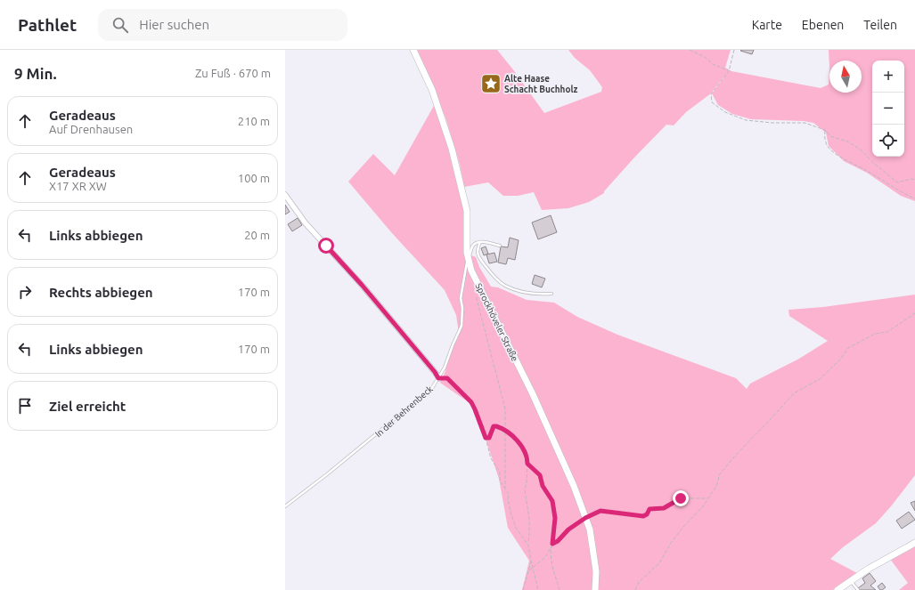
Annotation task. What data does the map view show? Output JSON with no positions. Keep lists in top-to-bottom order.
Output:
{
  "streets": {
    "street": ["Sprockhöveler Straße"],
    "lane": ["In der Behrenbeck"]
  },
  "crossings": [
    ["Sprockhöveler Straße", "In der Behrenbeck"]
  ],
  "places": {
    "place": ["Alte Haase Schacht Buchholz"]
  },
  "north": "top",
  "page": {
    "header": "Pathlet",
    "search": "Hier suchen",
    "nav": ["Karte", "Ebenen", "Teilen"],
    "heading": ["9 Min.", "Zu Fuß · 670 m"],
    "map_buttons": ["+", "−"],
    "list": [
      ["Geradeaus", "Auf Drenhausen", "210 m"],
      ["Geradeaus", "X17 XR XW", "100 m"],
      ["Links abbiegen", "20 m"],
      ["Rechts abbiegen", "170 m"],
      ["Links abbiegen", "170 m"],
      "Ziel erreicht"
    ]
  }
}
